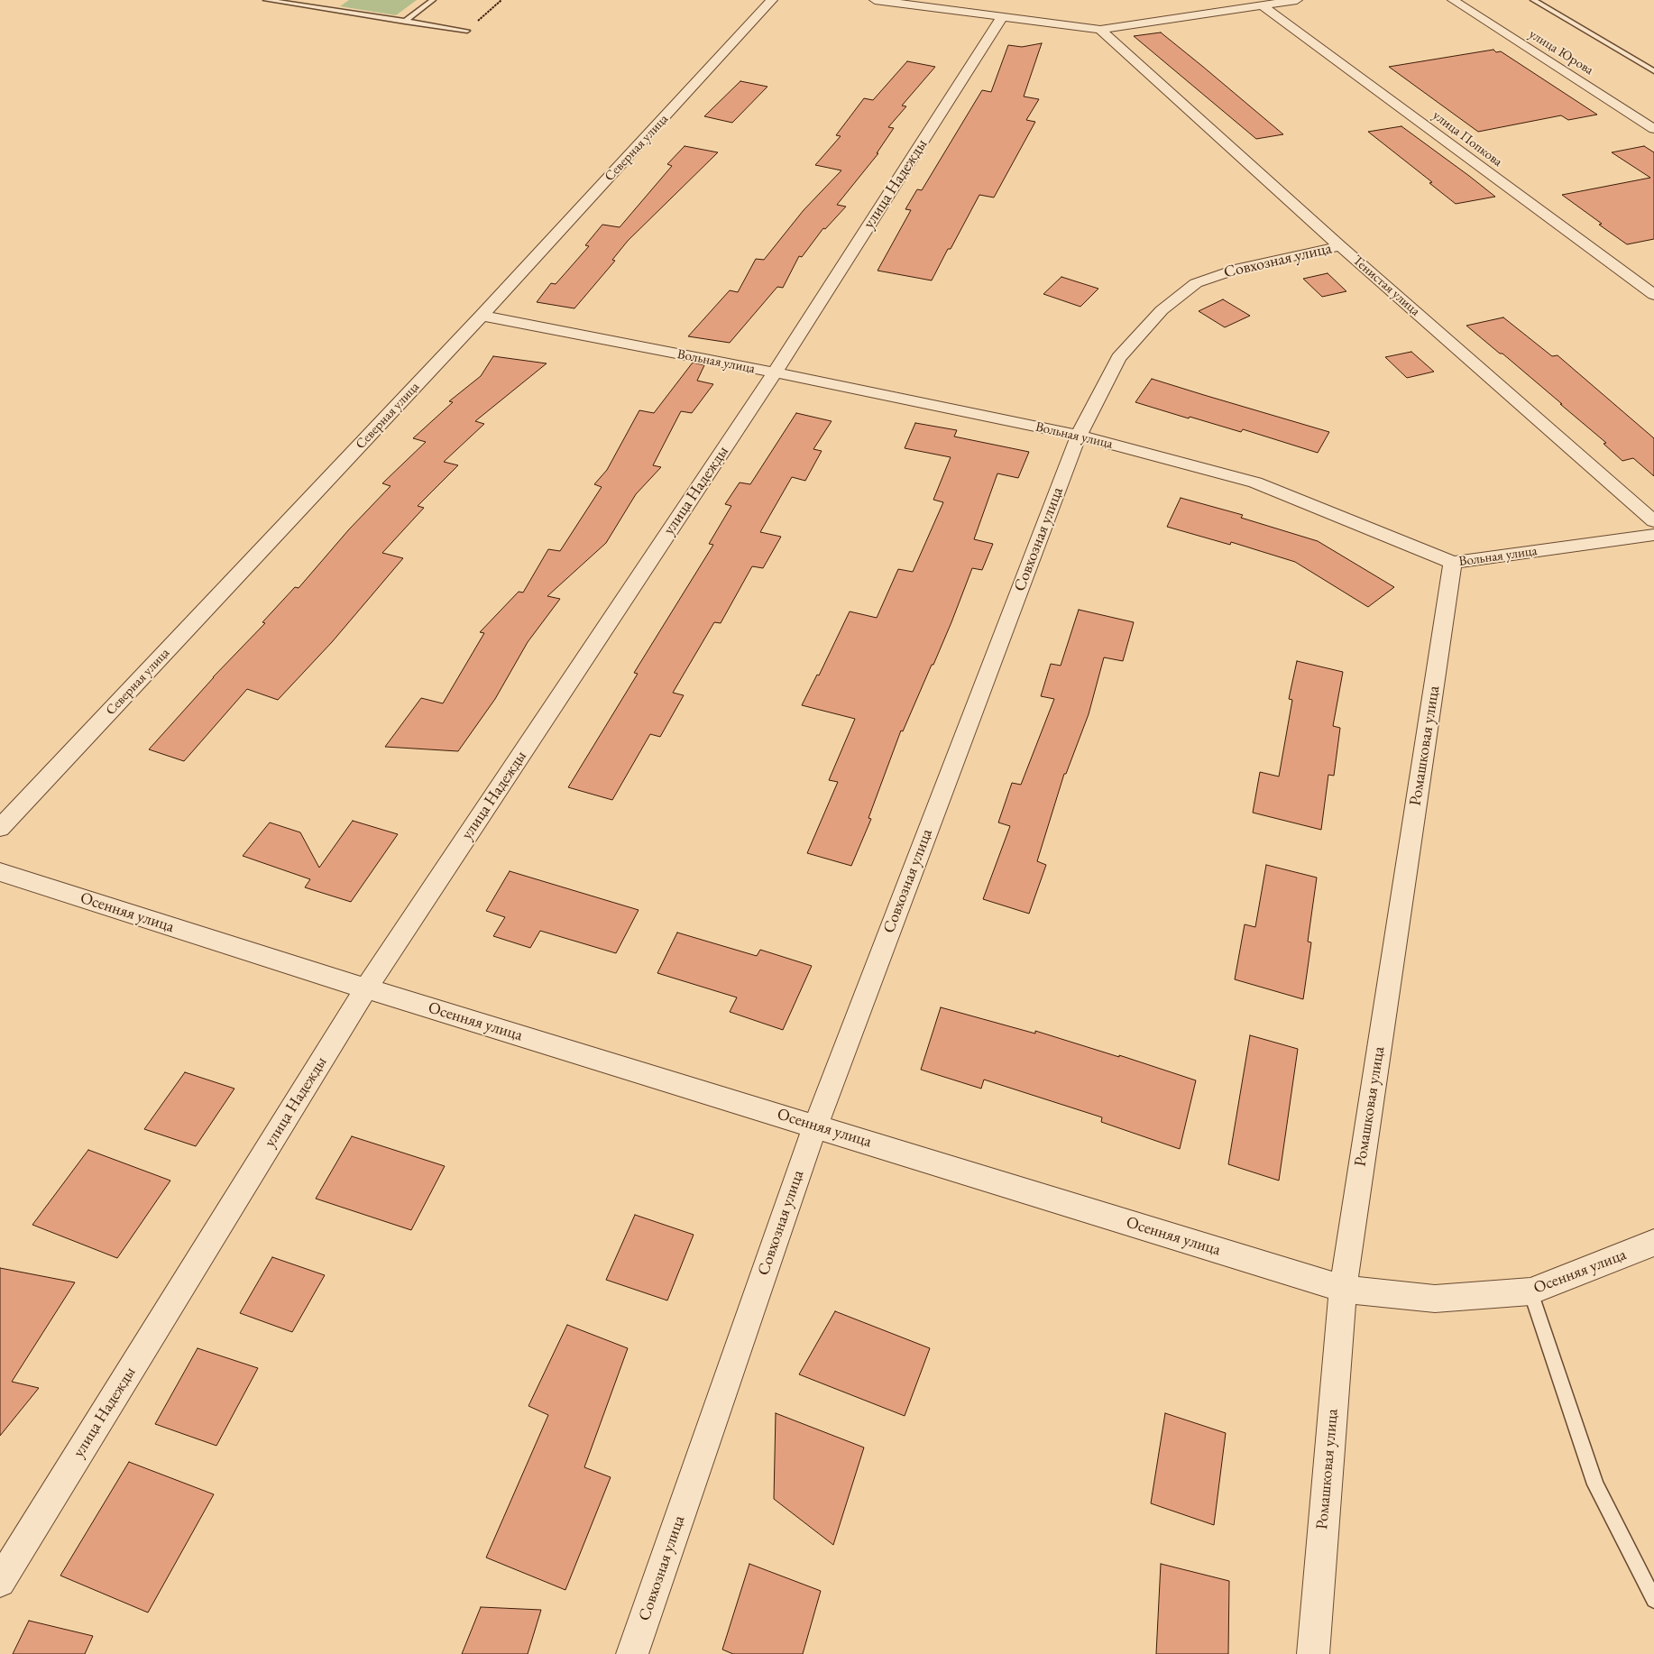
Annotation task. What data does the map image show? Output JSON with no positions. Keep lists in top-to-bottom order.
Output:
{
  "streets": {
    "street": [
      "улица Юрова",
      "улица Попкова",
      "Северная улица",
      "улица Надежды",
      "Совхозная улица",
      "Тенистая улица",
      "Вольная улица",
      "Ромашковая улица",
      "Осенняя улица"
    ]
  },
  "crossings": [
    ["Северная улица", "Вольная улица"],
    ["улица Надежды", "Вольная улица"],
    ["улица Надежды", "Осенняя улица"],
    ["Совхозная улица", "Тенистая улица"],
    ["Совхозная улица", "Вольная улица"],
    ["Совхозная улица", "Осенняя улица"],
    ["Вольная улица", "Ромашковая улица"],
    ["Ромашковая улица", "Осенняя улица"]
  ]
}
